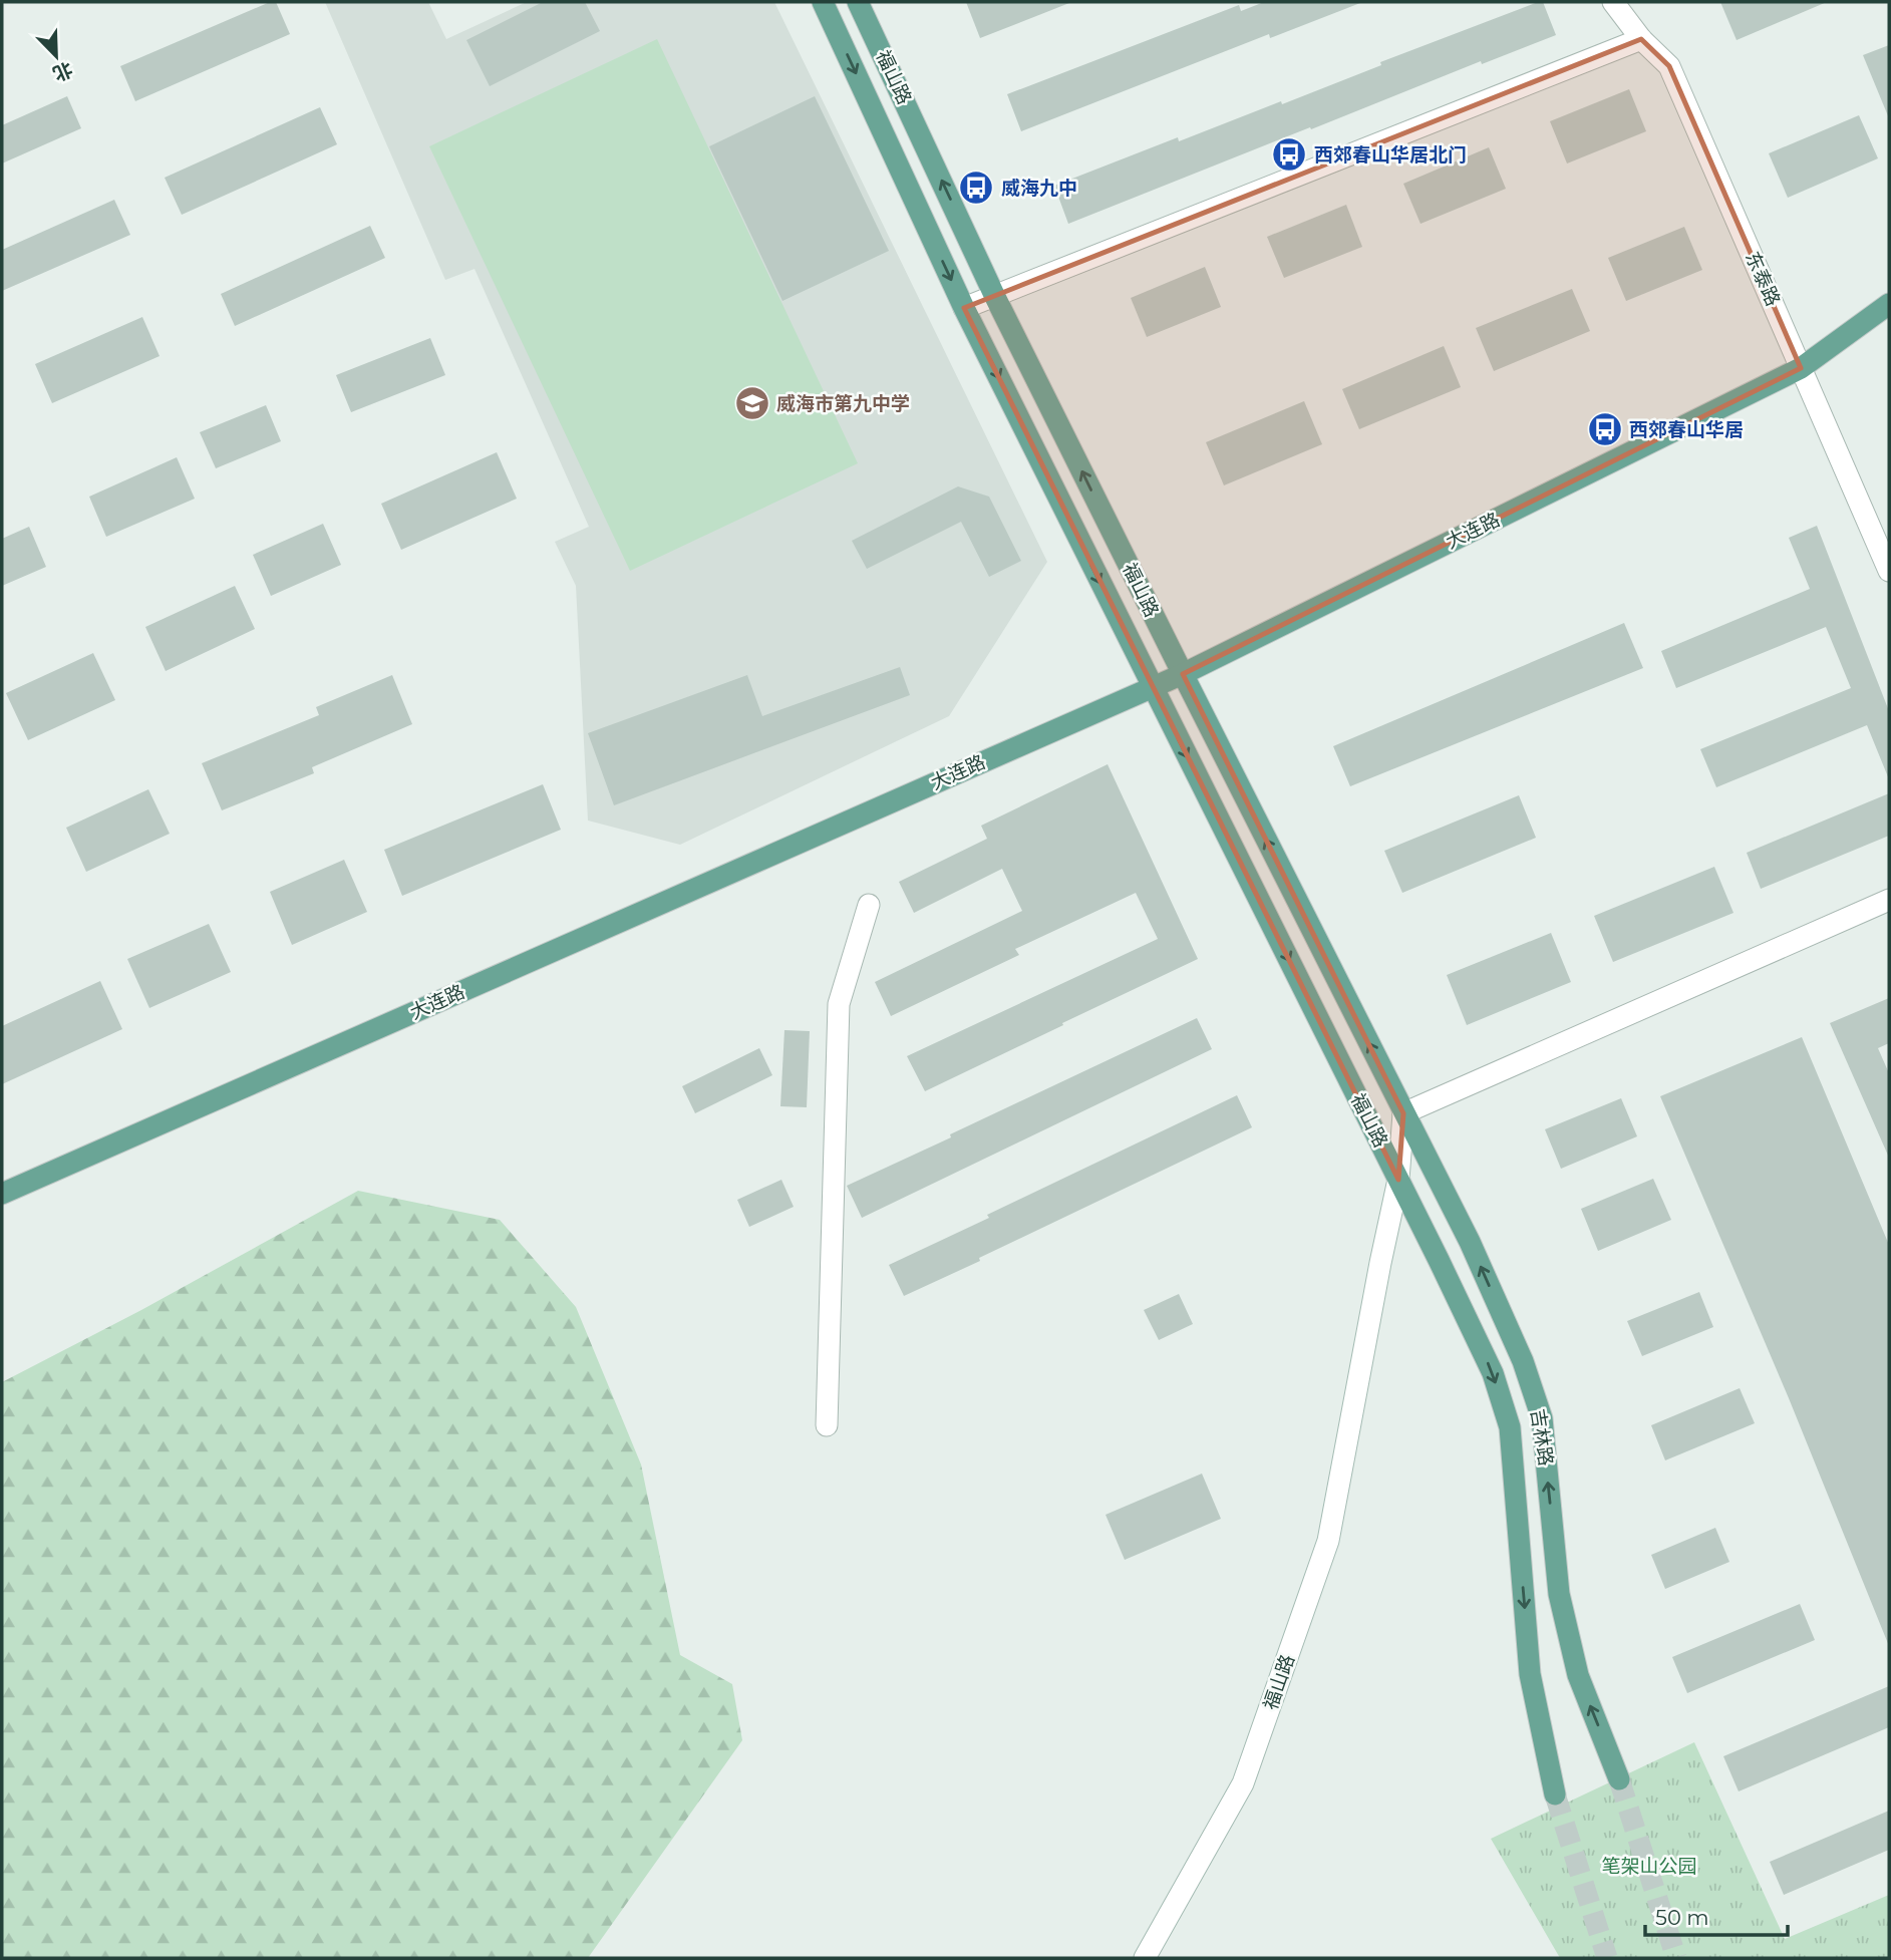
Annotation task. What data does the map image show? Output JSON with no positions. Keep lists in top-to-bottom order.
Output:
{
  "streets": {
    "main road": ["福山路", "大连路", "吉林路"],
    "street": ["东泰路"]
  },
  "crossings": [
    ["福山路", "大连路"],
    ["福山路", "吉林路"],
    ["东泰路", "大连路"]
  ],
  "parks": ["笔架山公园"],
  "places": {
    "bus stop": ["西郊春山华居北门", "威海九中", "西郊春山华居"],
    "school or university": ["威海市第九中学"]
  },
  "scale_bar": "50 m",
  "north": "bottom right"
}
